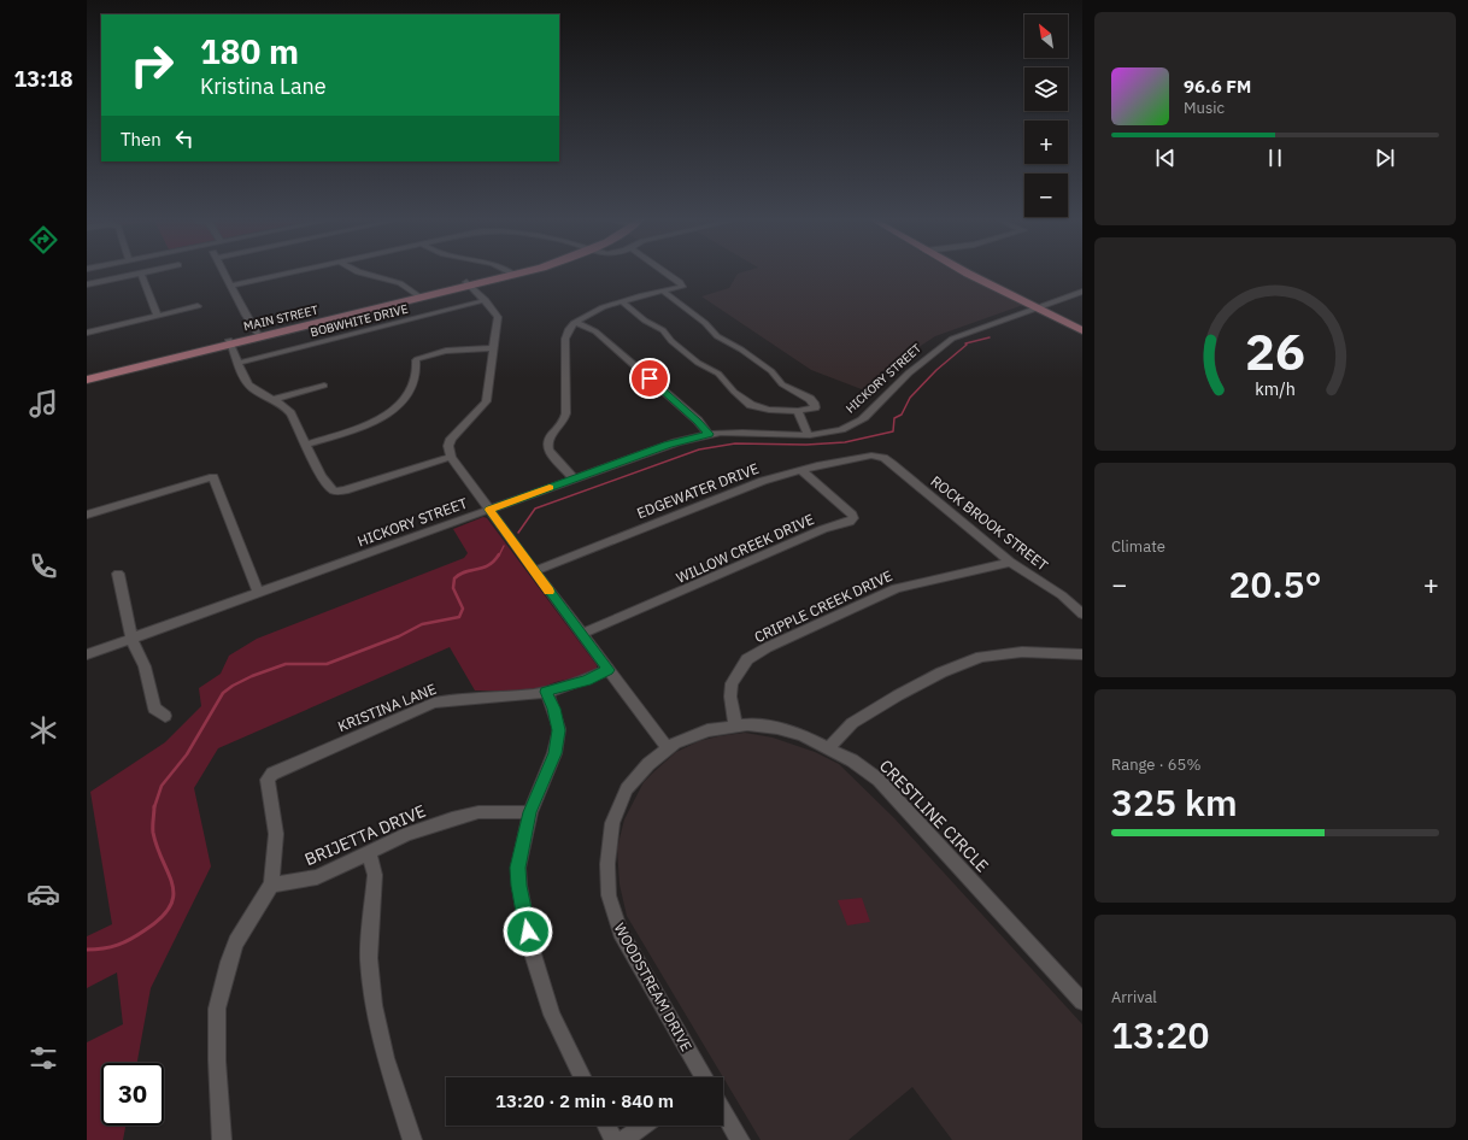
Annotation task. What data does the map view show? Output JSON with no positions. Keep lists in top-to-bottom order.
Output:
{
  "streets": {
    "main road": ["MAIN STREET"],
    "street": [
      "BOBWHITE DRIVE",
      "HICKORY STREET",
      "EDGEWATER DRIVE",
      "ROCK BROOK STREET",
      "WILLOW CREEK DRIVE",
      "CRIPPLE CREEK DRIVE",
      "KRISTINA LANE",
      "CRESTLINE CIRCLE",
      "BRIJETTA DRIVE",
      "WOODSTREAM DRIVE"
    ]
  },
  "crossings": [
    ["EDGEWATER DRIVE", "ROCK BROOK STREET"],
    ["EDGEWATER DRIVE", "WILLOW CREEK DRIVE"],
    ["ROCK BROOK STREET", "CRIPPLE CREEK DRIVE"],
    ["CRIPPLE CREEK DRIVE", "CRESTLINE CIRCLE"],
    ["KRISTINA LANE", "BRIJETTA DRIVE"],
    ["CRESTLINE CIRCLE", "WOODSTREAM DRIVE"]
  ],
  "north": "top left",
  "page": {
    "tabs": "13:18",
    "map_buttons": ["+", "−"],
    "turn": ["180 m", "Kristina Lane"],
    "song": ["96.6 FM", "Music"],
    "then": "Then",
    "tile": [
      "Climate",
      ["Range · 65%", "325 km"],
      ["Arrival", "13:20"]
    ],
    "heat": ["−", "20.5°", "+"],
    "limit": "30",
    "trip": "13:20 · 2 min · 840 m",
    "gauge": ["26", "km/h"]
  }
}
